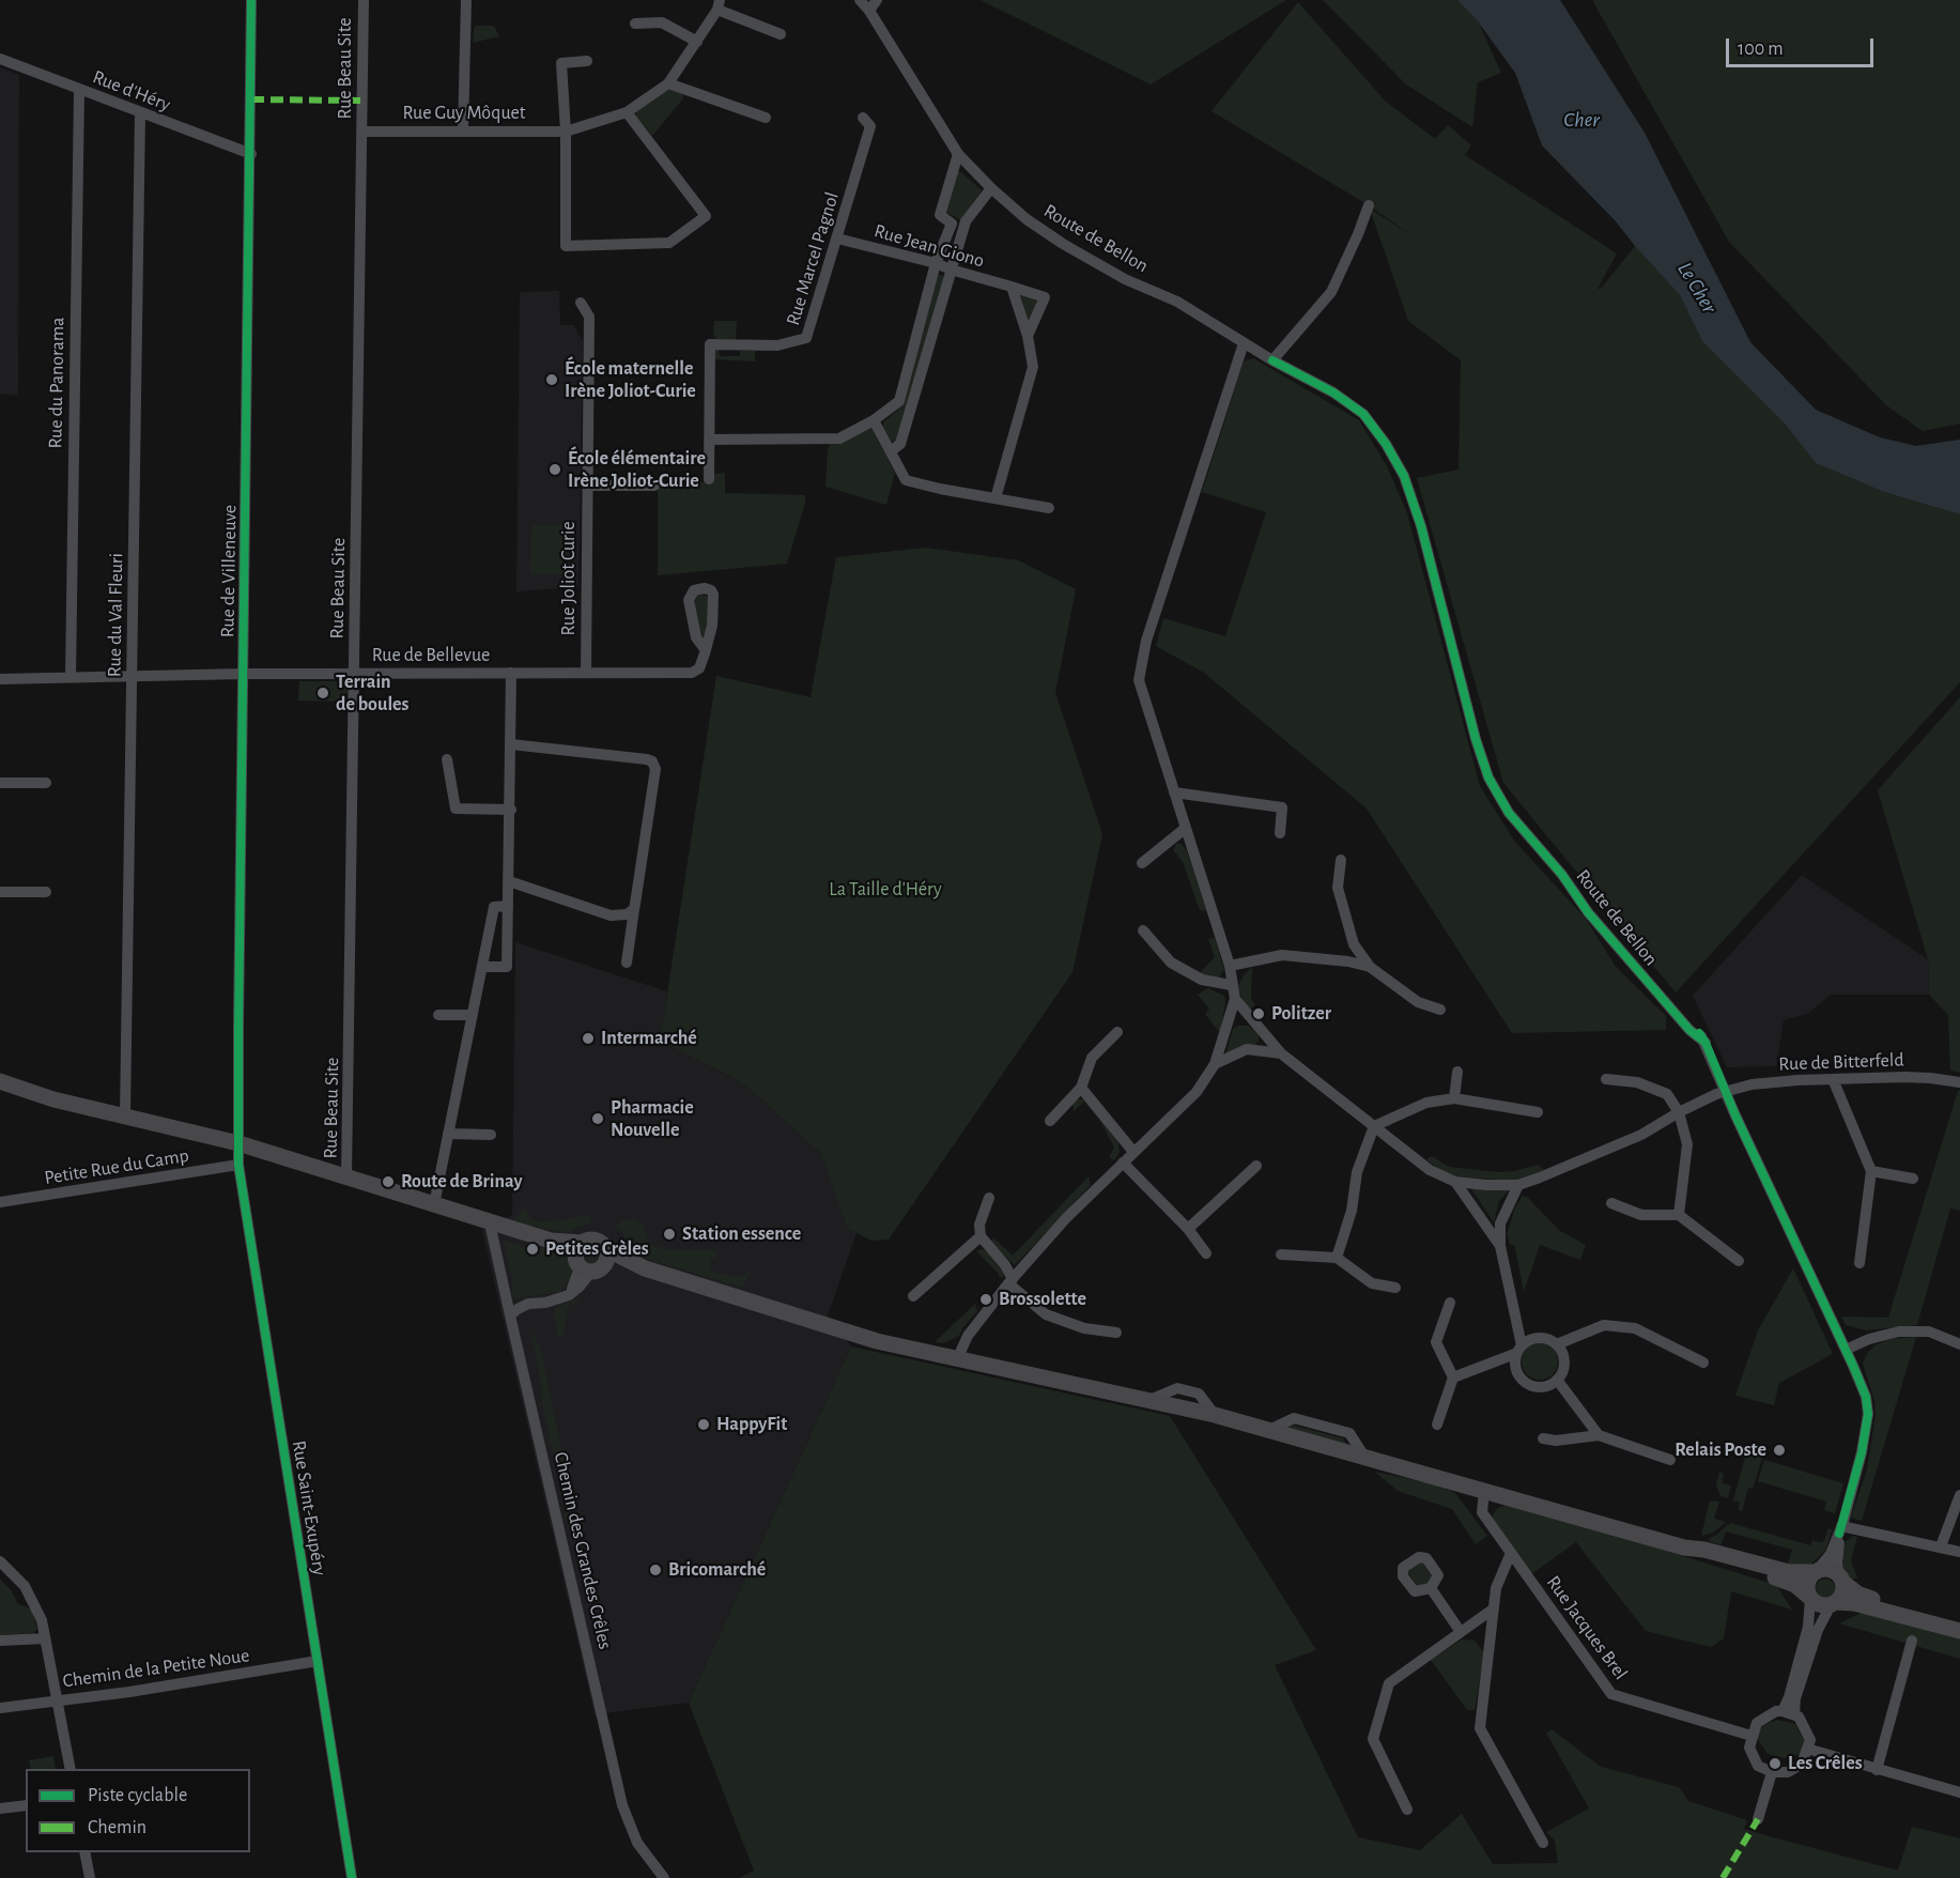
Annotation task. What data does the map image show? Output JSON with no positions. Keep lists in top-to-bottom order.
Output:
{
  "streets": {
    "street": [
      "Rue Beau Site",
      "Rue d'Héry",
      "Rue Guy Môquet",
      "Route de Bellon",
      "Rue Jean Giono",
      "Rue Marcel Pagnol",
      "Rue du Panorama",
      "Rue de Villeneuve",
      "Rue Joliot Curie",
      "Rue du Val Fleuri",
      "Rue de Bellevue",
      "Rue de Bitterfeld",
      "Petite Rue du Camp",
      "Rue Saint-Exupéry",
      "Chemin des Grandes Crêles",
      "Rue Jacques Brel",
      "Chemin de la Petite Noue"
    ]
  },
  "crossings": [
    ["Rue Beau Site", "Rue Guy Môquet"],
    ["Rue Beau Site", "Rue de Bellevue"],
    ["Rue d'Héry", "Rue du Panorama"],
    ["Rue d'Héry", "Rue de Villeneuve"],
    ["Rue d'Héry", "Rue du Val Fleuri"],
    ["Route de Bellon", "Rue de Bitterfeld"],
    ["Rue Jean Giono", "Rue Marcel Pagnol"],
    ["Rue du Panorama", "Rue de Bellevue"],
    ["Rue de Villeneuve", "Rue de Bellevue"],
    ["Rue de Villeneuve", "Rue Saint-Exupéry"],
    ["Rue Joliot Curie", "Rue de Bellevue"],
    ["Rue du Val Fleuri", "Rue de Bellevue"],
    ["Petite Rue du Camp", "Rue Saint-Exupéry"],
    ["Rue Saint-Exupéry", "Chemin de la Petite Noue"]
  ],
  "water": ["Cher", "Le Cher"],
  "parks": ["La Taille d'Héry"],
  "places": [
    "École maternelle Irène Joliot-Curie",
    "École élémentaire Irène Joliot-Curie",
    "Terrain de boules",
    "Politzer",
    "Intermarché",
    "Pharmacie Nouvelle",
    "Route de Brinay",
    "Station essence",
    "Petites Crèles",
    "Brossolette",
    "HappyFit",
    "Relais Poste",
    "Bricomarché",
    "Les Crêles"
  ],
  "legend": ["Piste cyclable", "Chemin"],
  "scale_bar": "100 m"
}
